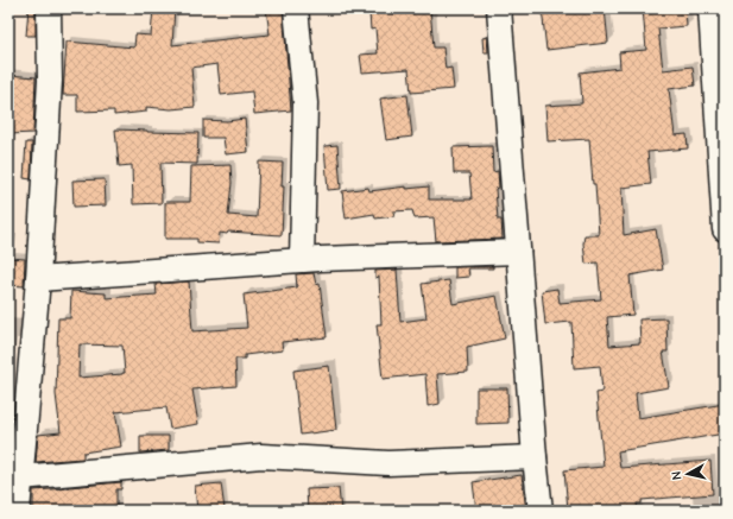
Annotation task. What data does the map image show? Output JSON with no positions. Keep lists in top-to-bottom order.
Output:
{
  "north": "left"
}
